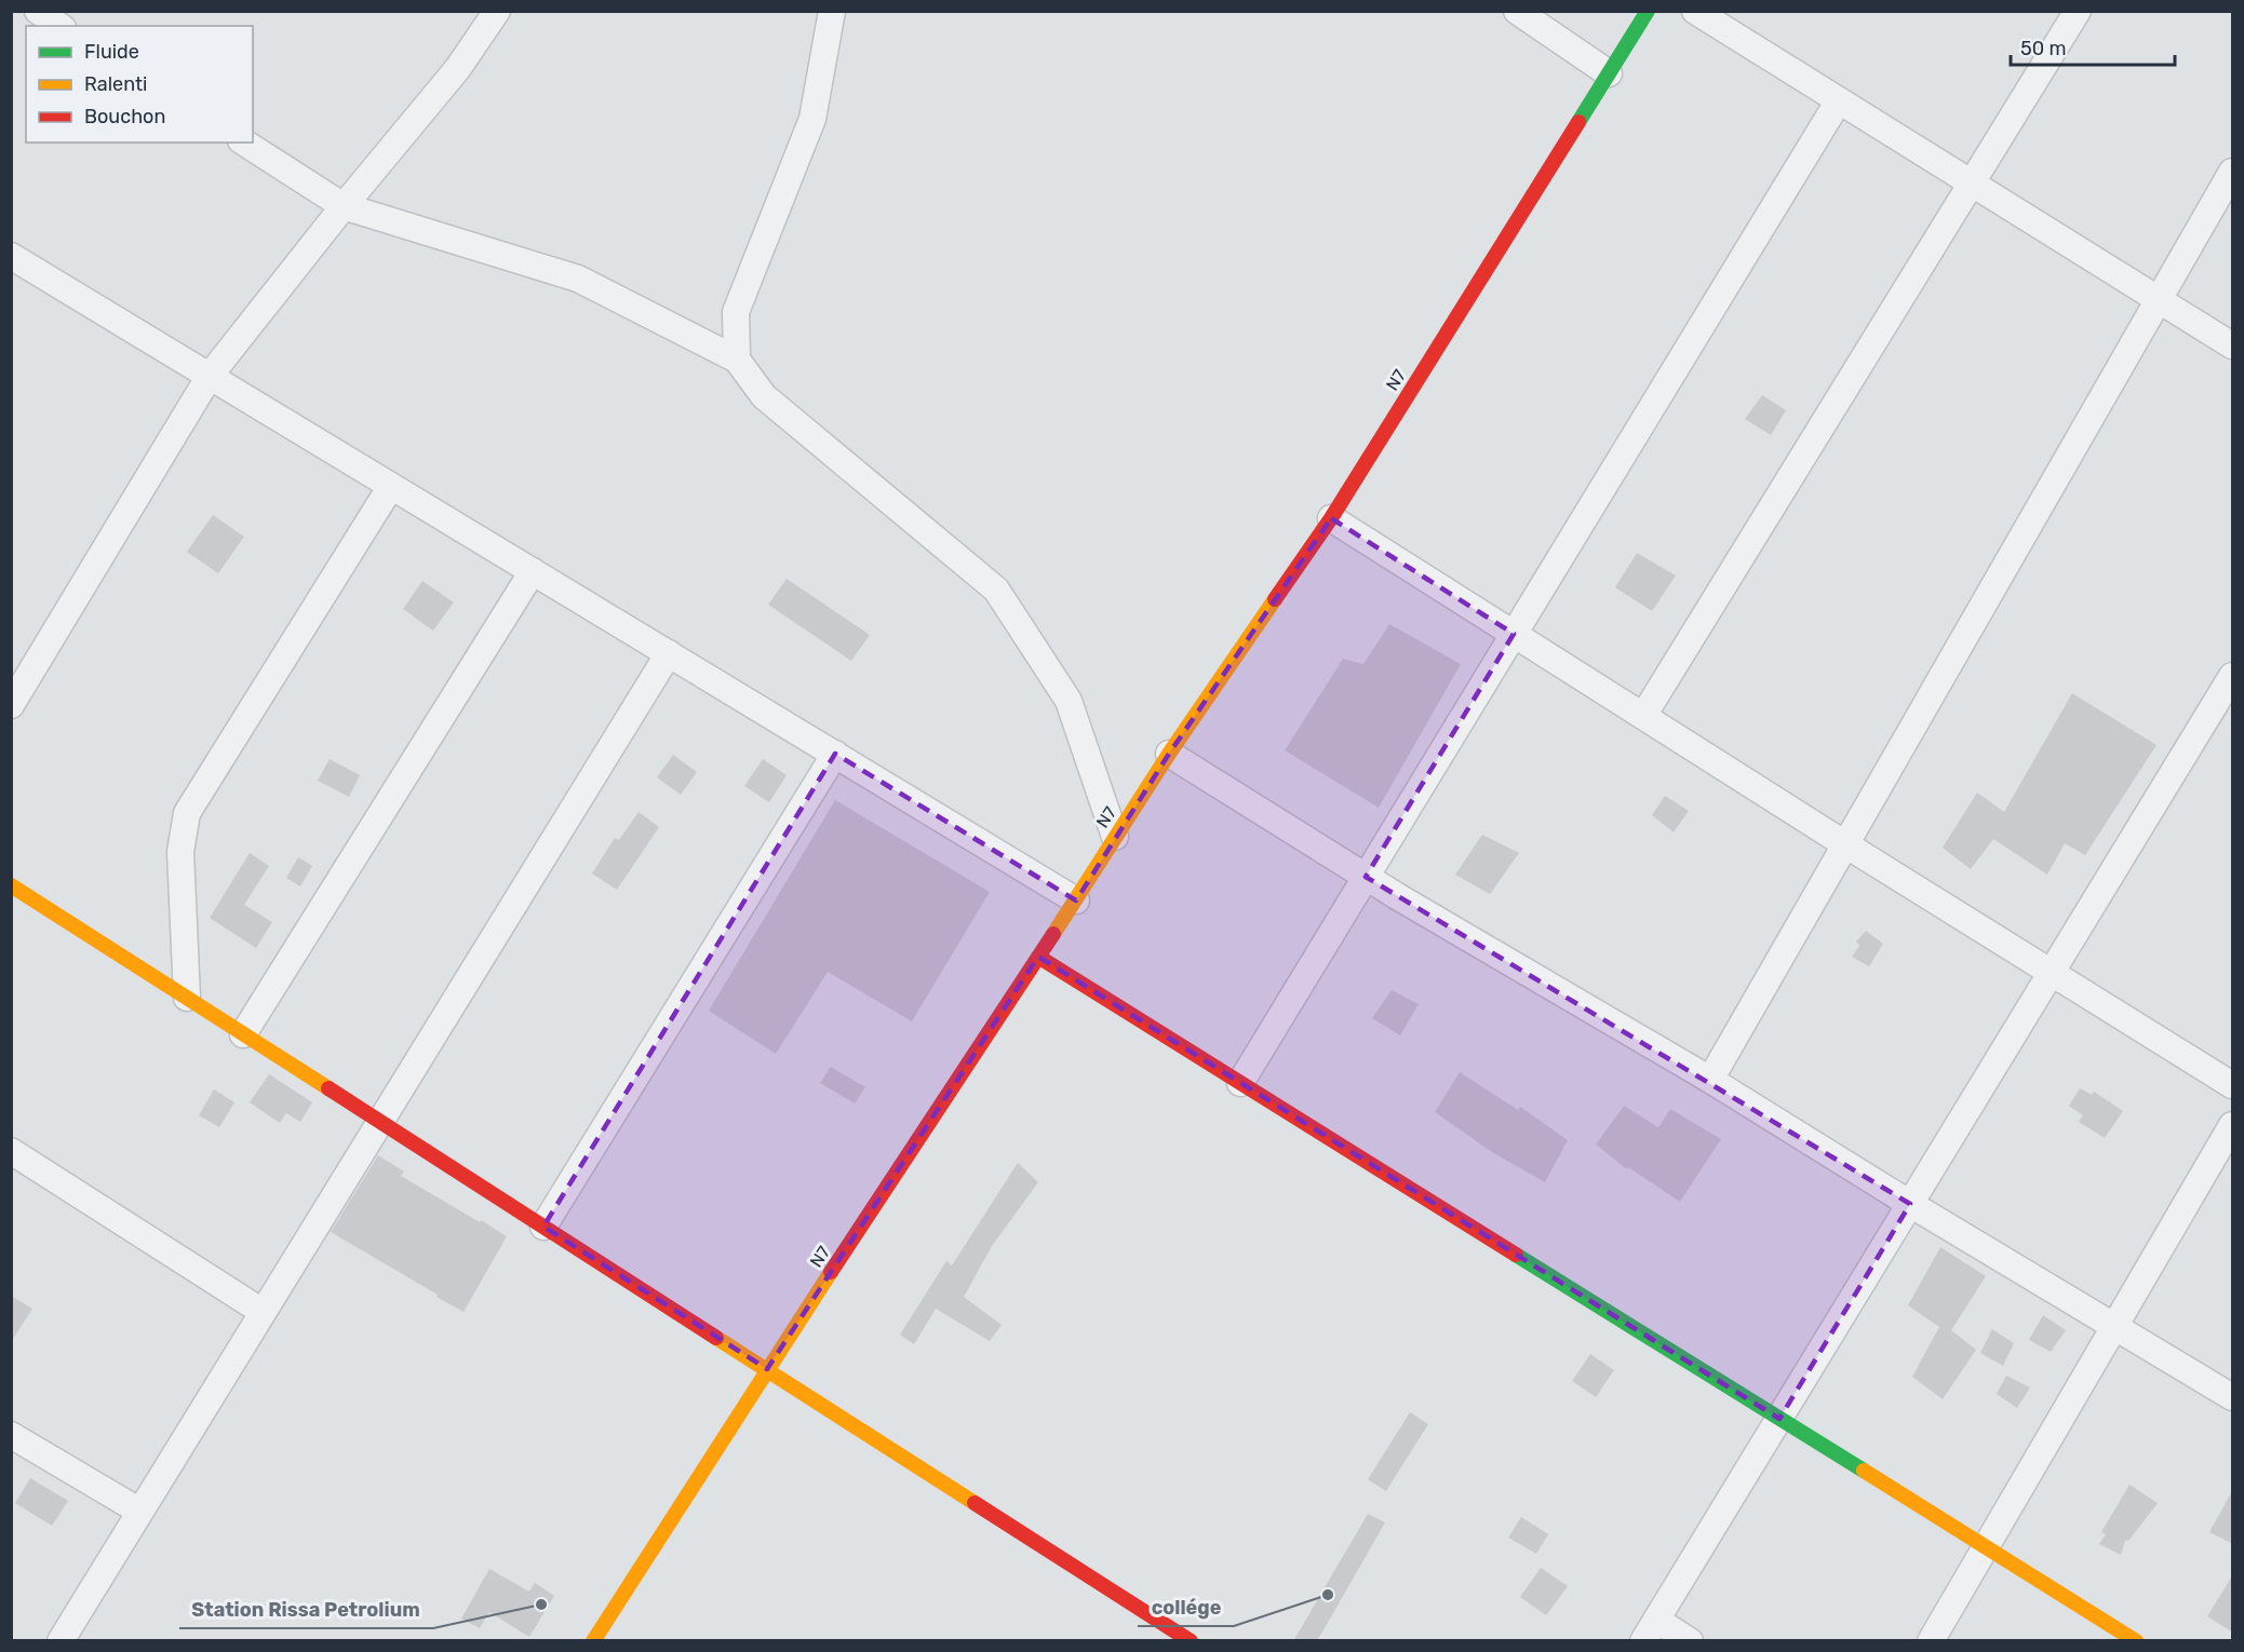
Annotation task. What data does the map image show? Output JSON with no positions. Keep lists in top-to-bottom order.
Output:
{
  "streets": {
    "street": ["N7"]
  },
  "places": ["collége", "Station Rissa Petrolium"],
  "legend": ["Fluide", "Ralenti", "Bouchon"],
  "scale_bar": "50 m"
}
